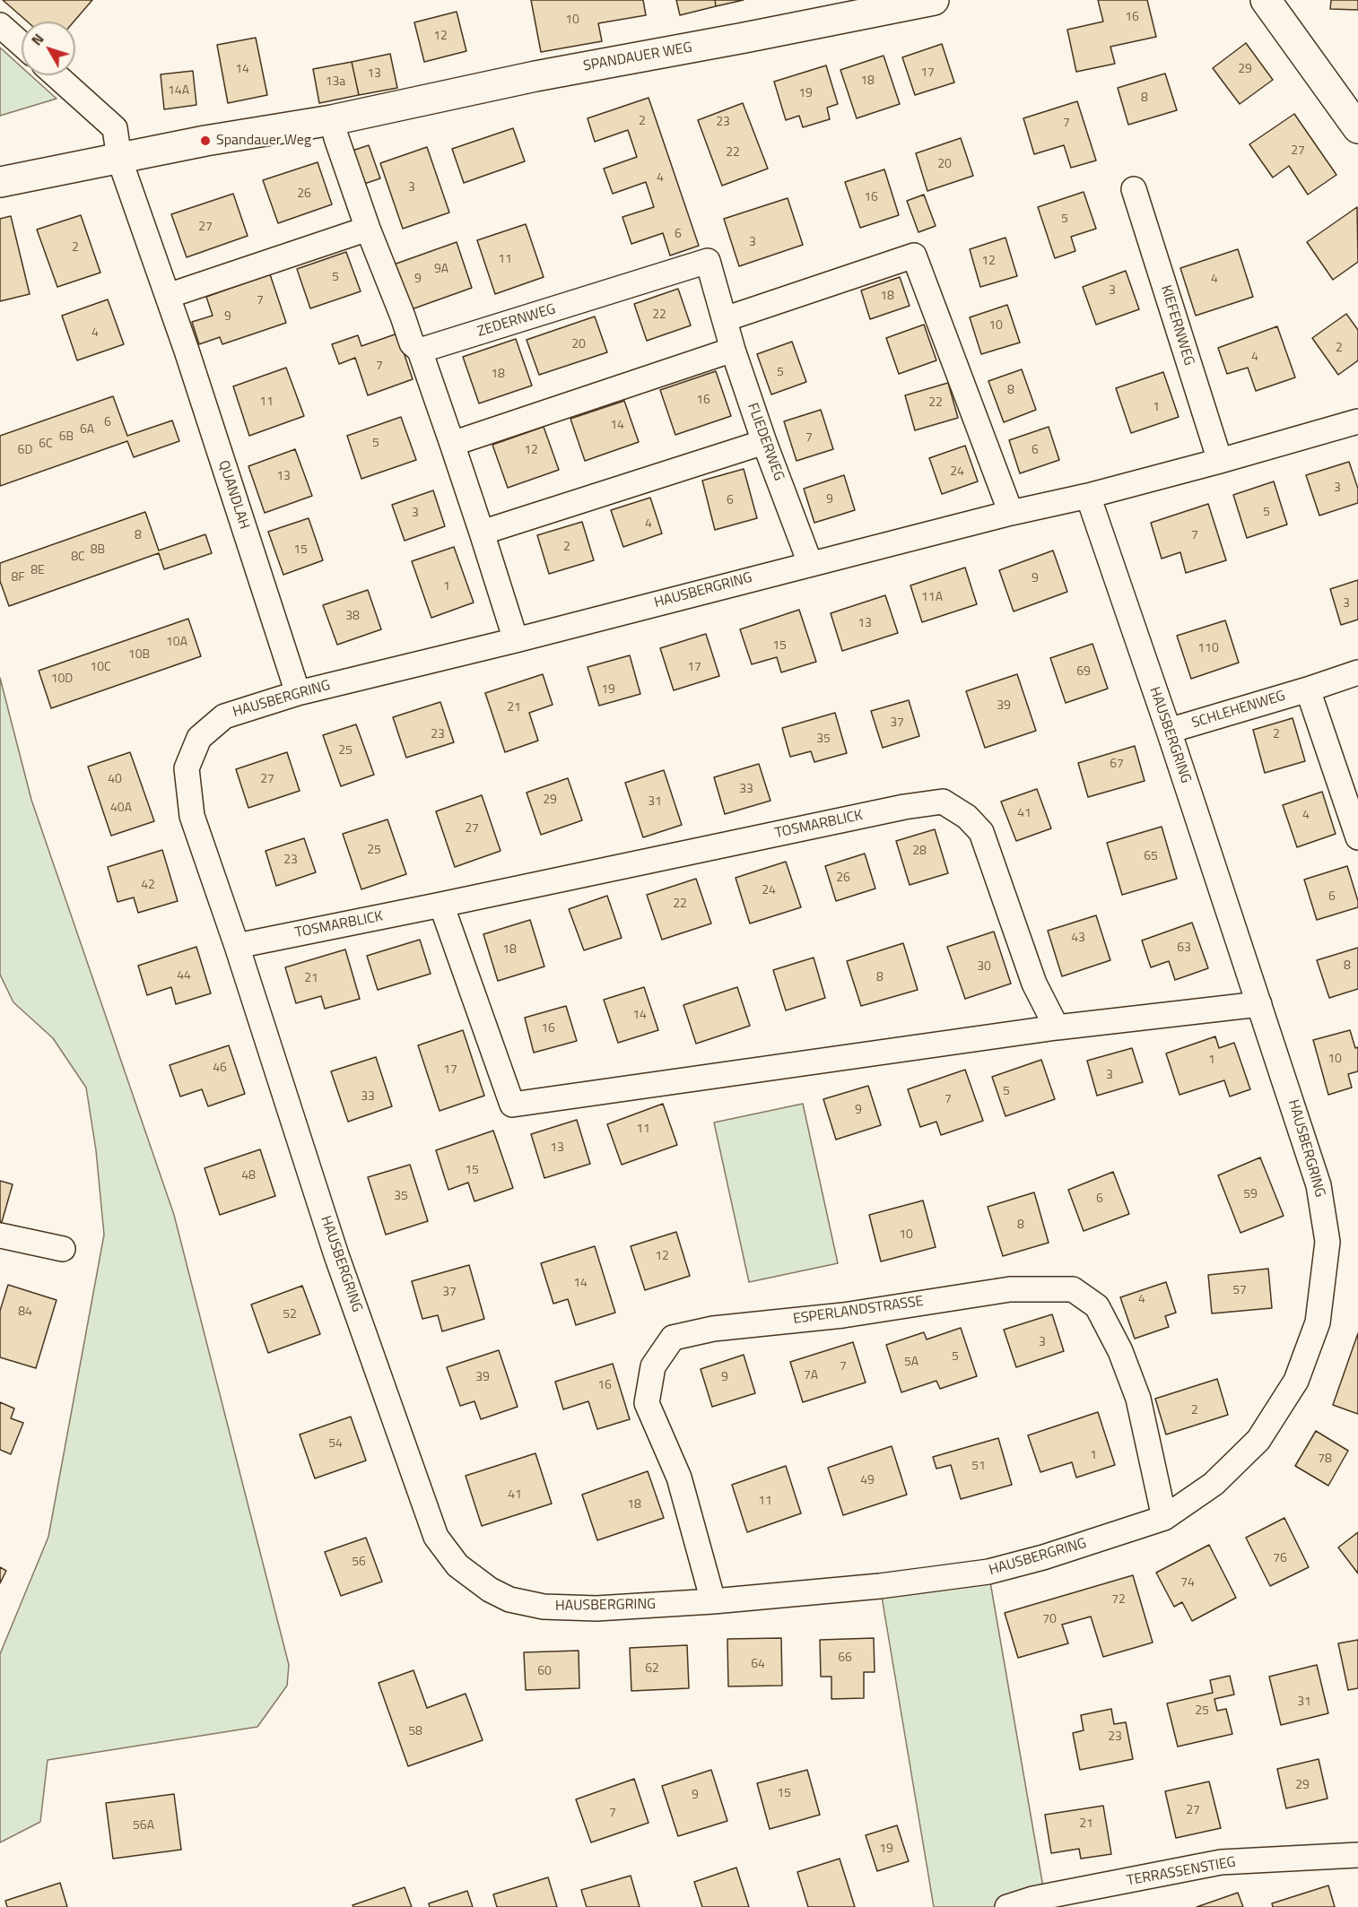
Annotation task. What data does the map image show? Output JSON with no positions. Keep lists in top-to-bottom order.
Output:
{
  "streets": {
    "street": [
      "SPANDAUER WEG",
      "ZEDERNWEG",
      "KIEFERNWEG",
      "FLIEDERWEG",
      "QUANDLAH",
      "HAUSBERGRING",
      "SCHLEHENWEG",
      "TOSMARBLICK",
      "ESPERLANDSTRASSE",
      "TERRASSENSTIEG"
    ]
  },
  "crossings": [
    ["SPANDAUER WEG", "QUANDLAH"],
    ["ZEDERNWEG", "FLIEDERWEG"],
    ["KIEFERNWEG", "HAUSBERGRING"],
    ["FLIEDERWEG", "HAUSBERGRING"],
    ["QUANDLAH", "HAUSBERGRING"],
    ["HAUSBERGRING", "SCHLEHENWEG"],
    ["HAUSBERGRING", "TOSMARBLICK"],
    ["HAUSBERGRING", "ESPERLANDSTRASSE"]
  ],
  "places": ["Spandauer Weg"],
  "house_numbers": [
    "16",
    "10",
    "12",
    "14",
    "29",
    "17",
    "13",
    "18",
    "13a",
    "14A",
    "19",
    "8",
    "2",
    "23",
    "7",
    "27",
    "22",
    "20",
    "4",
    "3",
    "26",
    "16",
    "5",
    "27",
    "6",
    "3",
    "2",
    "11",
    "12",
    "9A",
    "5",
    "9",
    "4",
    "3",
    "18",
    "7",
    "22",
    "9",
    "10",
    "4",
    "20",
    "2",
    "4",
    "7",
    "5",
    "18",
    "8",
    "16",
    "11",
    "22",
    "1",
    "6",
    "14",
    "6A",
    "6B",
    "7",
    "5",
    "6C",
    "6D",
    "12",
    "6",
    "24",
    "13",
    "3",
    "9",
    "6",
    "5",
    "3",
    "4",
    "8",
    "7",
    "2",
    "8B",
    "15",
    "8C",
    "8E",
    "8F",
    "9",
    "1",
    "11A",
    "3",
    "38",
    "13",
    "10A",
    "15",
    "110",
    "10B",
    "10C",
    "17",
    "69",
    "10D",
    "19",
    "39",
    "21",
    "37",
    "23",
    "2",
    "35",
    "25",
    "67",
    "40",
    "27",
    "33",
    "29",
    "31",
    "40A",
    "41",
    "4",
    "27",
    "25",
    "28",
    "65",
    "23",
    "26",
    "42",
    "24",
    "6",
    "22",
    "43",
    "63",
    "18",
    "8",
    "30",
    "44",
    "8",
    "21",
    "14",
    "16",
    "10",
    "1",
    "46",
    "17",
    "3",
    "5",
    "33",
    "7",
    "9",
    "11",
    "13",
    "15",
    "48",
    "59",
    "35",
    "6",
    "8",
    "10",
    "12",
    "14",
    "57",
    "37",
    "4",
    "84",
    "52",
    "3",
    "5",
    "5A",
    "7",
    "7A",
    "39",
    "9",
    "16",
    "2",
    "54",
    "1",
    "78",
    "51",
    "49",
    "41",
    "11",
    "18",
    "76",
    "56",
    "74",
    "72",
    "70",
    "66",
    "64",
    "62",
    "60",
    "31",
    "25",
    "58",
    "23",
    "29",
    "15",
    "9",
    "27",
    "7",
    "21",
    "56A",
    "19"
  ],
  "north": "top left"
}
